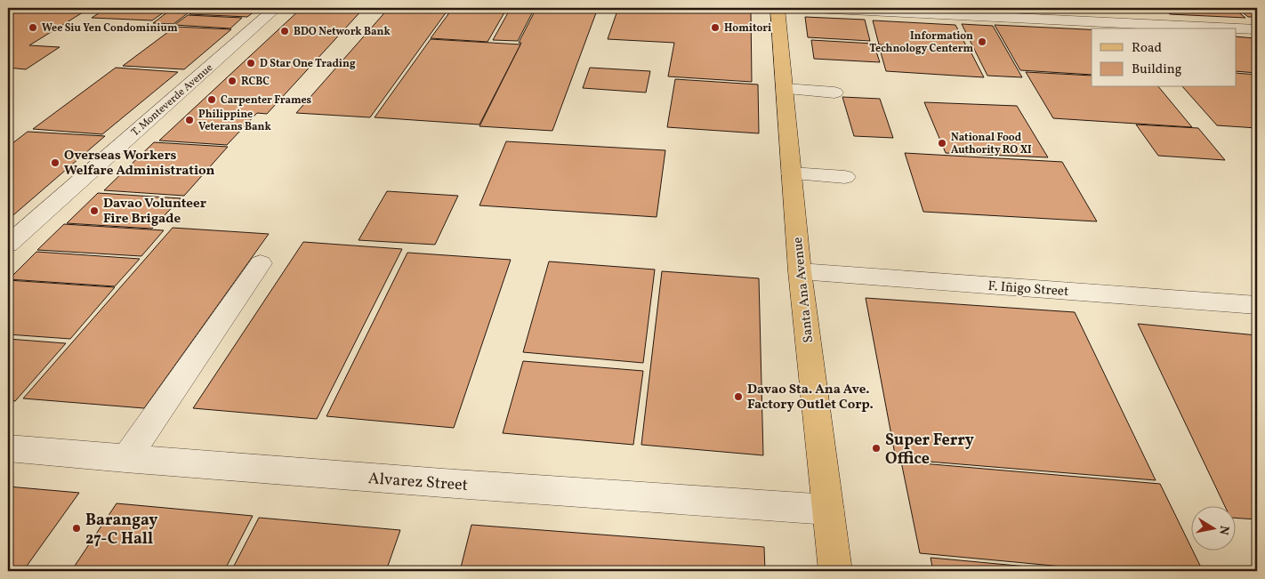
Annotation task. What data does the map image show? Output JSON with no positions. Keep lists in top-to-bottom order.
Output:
{
  "streets": {
    "main road": ["Santa Ana Avenue"],
    "street": ["T. Monteverde Avenue", "F. Iñigo Street", "Alvarez Street"]
  },
  "crossings": [
    ["F. Iñigo Street", "Santa Ana Avenue"],
    ["Santa Ana Avenue", "Alvarez Street"]
  ],
  "places": [
    "Wee Siu Yen Condominium",
    "Homitori",
    "BDO Network Bank",
    "Information Technology Centerm",
    "D Star One Trading",
    "RCBC",
    "Carpenter Frames",
    "Philippine Veterans Bank",
    "National Food Authority RO XI",
    "Overseas Workers Welfare Administration",
    "Davao Volunteer Fire Brigade",
    "Davao Sta. Ana Ave. Factory Outlet Corp.",
    "Super Ferry Office",
    "Barangay 27-C Hall"
  ],
  "legend": ["Road", "Building"],
  "north": "right"
}
